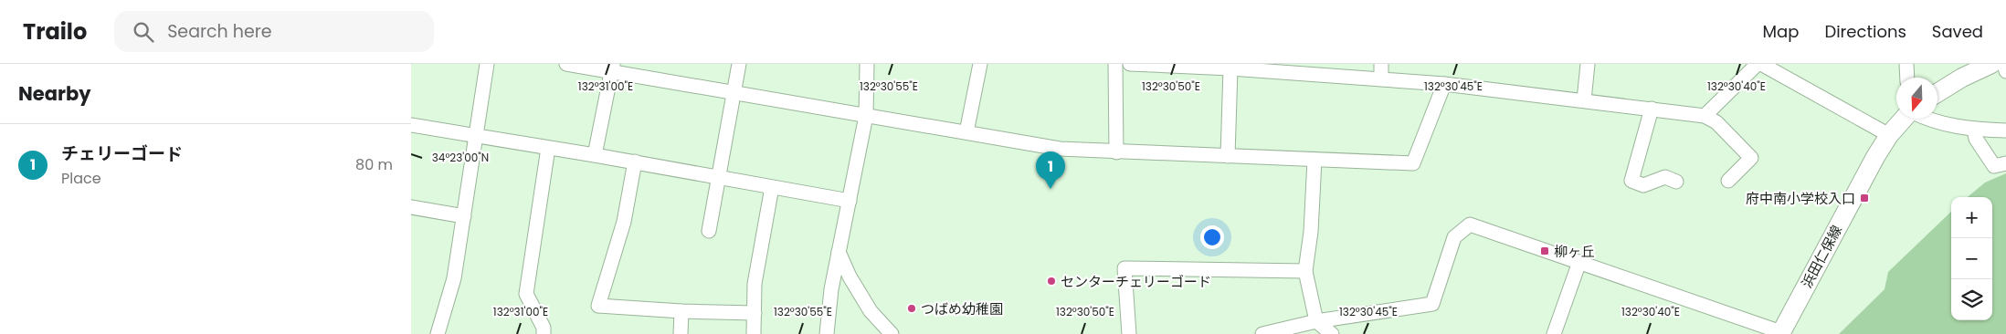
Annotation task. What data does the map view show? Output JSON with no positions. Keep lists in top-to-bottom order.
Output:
{
  "streets": {
    "main road": ["浜田仁保線"]
  },
  "places": {
    "transit": ["府中南小学校入口", "柳ヶ丘"],
    "other": ["センターチェリーゴード", "つばめ幼稚園"]
  },
  "north": "bottom",
  "page": {
    "header": "Trailo",
    "search": "Search here",
    "nav": ["Map", "Directions", "Saved"],
    "heading": "Nearby",
    "list": [
      {
        "mark": "1",
        "name": "チェリーゴード",
        "note": "Place",
        "value": "80 m"
      }
    ],
    "pins": "1",
    "map_buttons": ["+", "−"]
  },
  "coordinates": [
    "132°31'00\"E",
    "132°30'55\"E",
    "132°30'50\"E",
    "132°30'45\"E",
    "132°30'40\"E",
    "34°23'00\"N"
  ]
}
